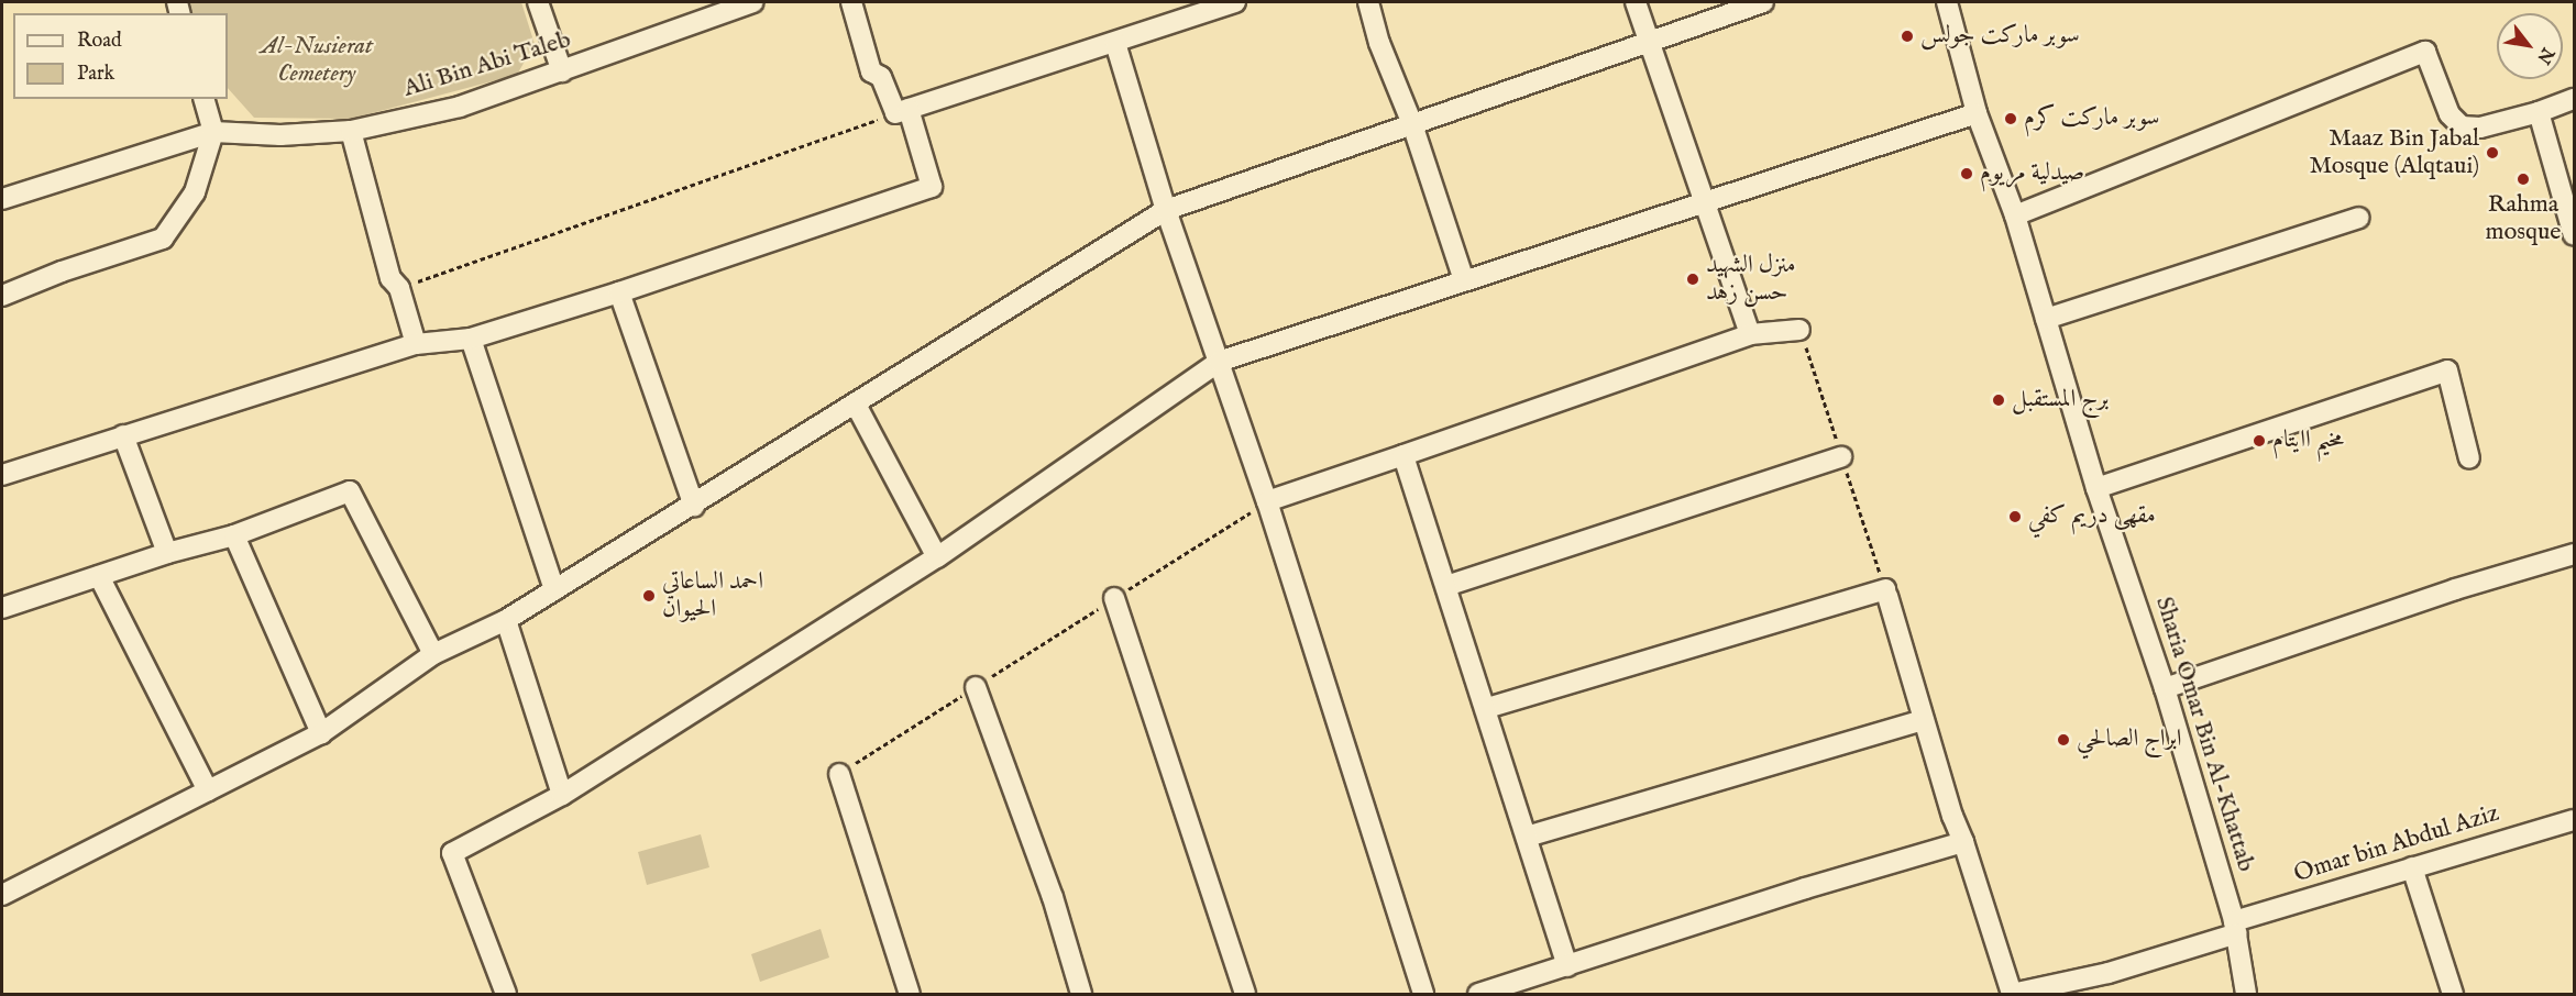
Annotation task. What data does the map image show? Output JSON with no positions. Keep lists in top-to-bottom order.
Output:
{
  "streets": {
    "street": ["Ali Bin Abi Taleb", "Sharia Omar Bin Al-Khattab", "Omar bin Abdul Aziz"]
  },
  "crossings": [
    ["Sharia Omar Bin Al-Khattab", "Omar bin Abdul Aziz"]
  ],
  "parks": ["Al-Nusierat Cemetery"],
  "places": [
    "سوبر ماركت جولس",
    "سوبر ماركت كرم",
    "Maaz Bin Jabal Mosque (Alqtaui)",
    "صيدلية مريوم",
    "Rahma mosque",
    "منزل الشهيد حسن زهد",
    "برج المستقبل",
    "مخيم اايتام",
    "مقهى دريم كفي",
    "احمد الساعاتي الحيوان",
    "ابراج الصالحي"
  ],
  "legend": ["Road", "Park"],
  "north": "bottom right"
}
